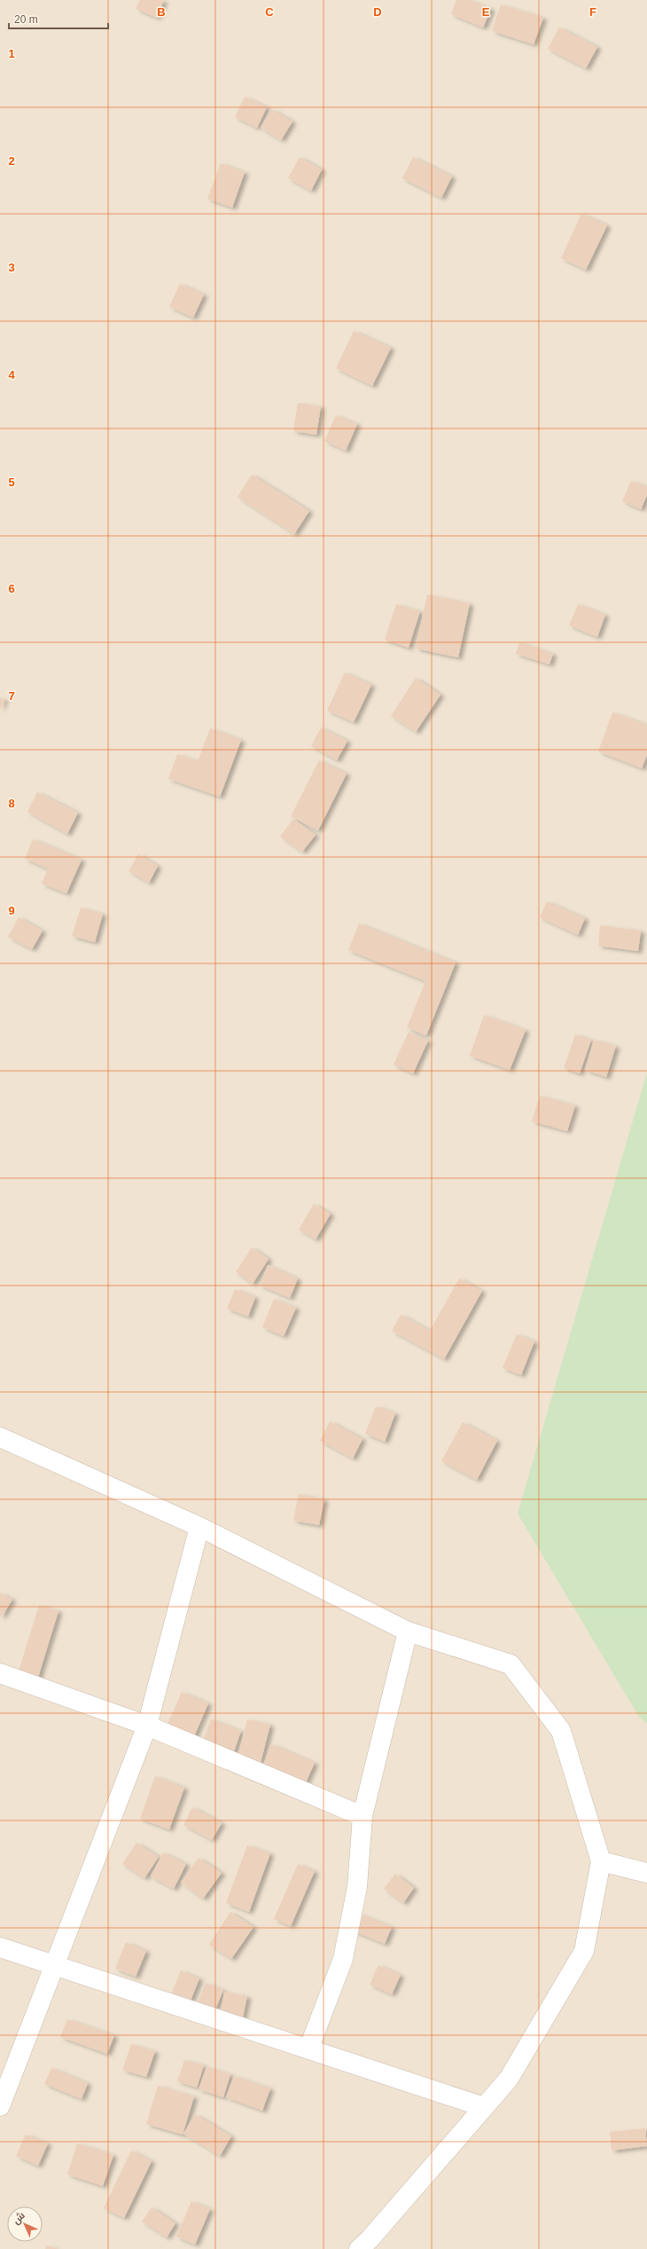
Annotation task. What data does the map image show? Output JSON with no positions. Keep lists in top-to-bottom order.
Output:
{
  "scale_bar": "20 m",
  "north": "top left",
  "grid": {
    "columns": [
      "B",
      "C",
      "D",
      "E",
      "F"
    ],
    "rows": [
      "1",
      "2",
      "3",
      "4",
      "5",
      "6",
      "7",
      "8",
      "9"
    ]
  }
}
